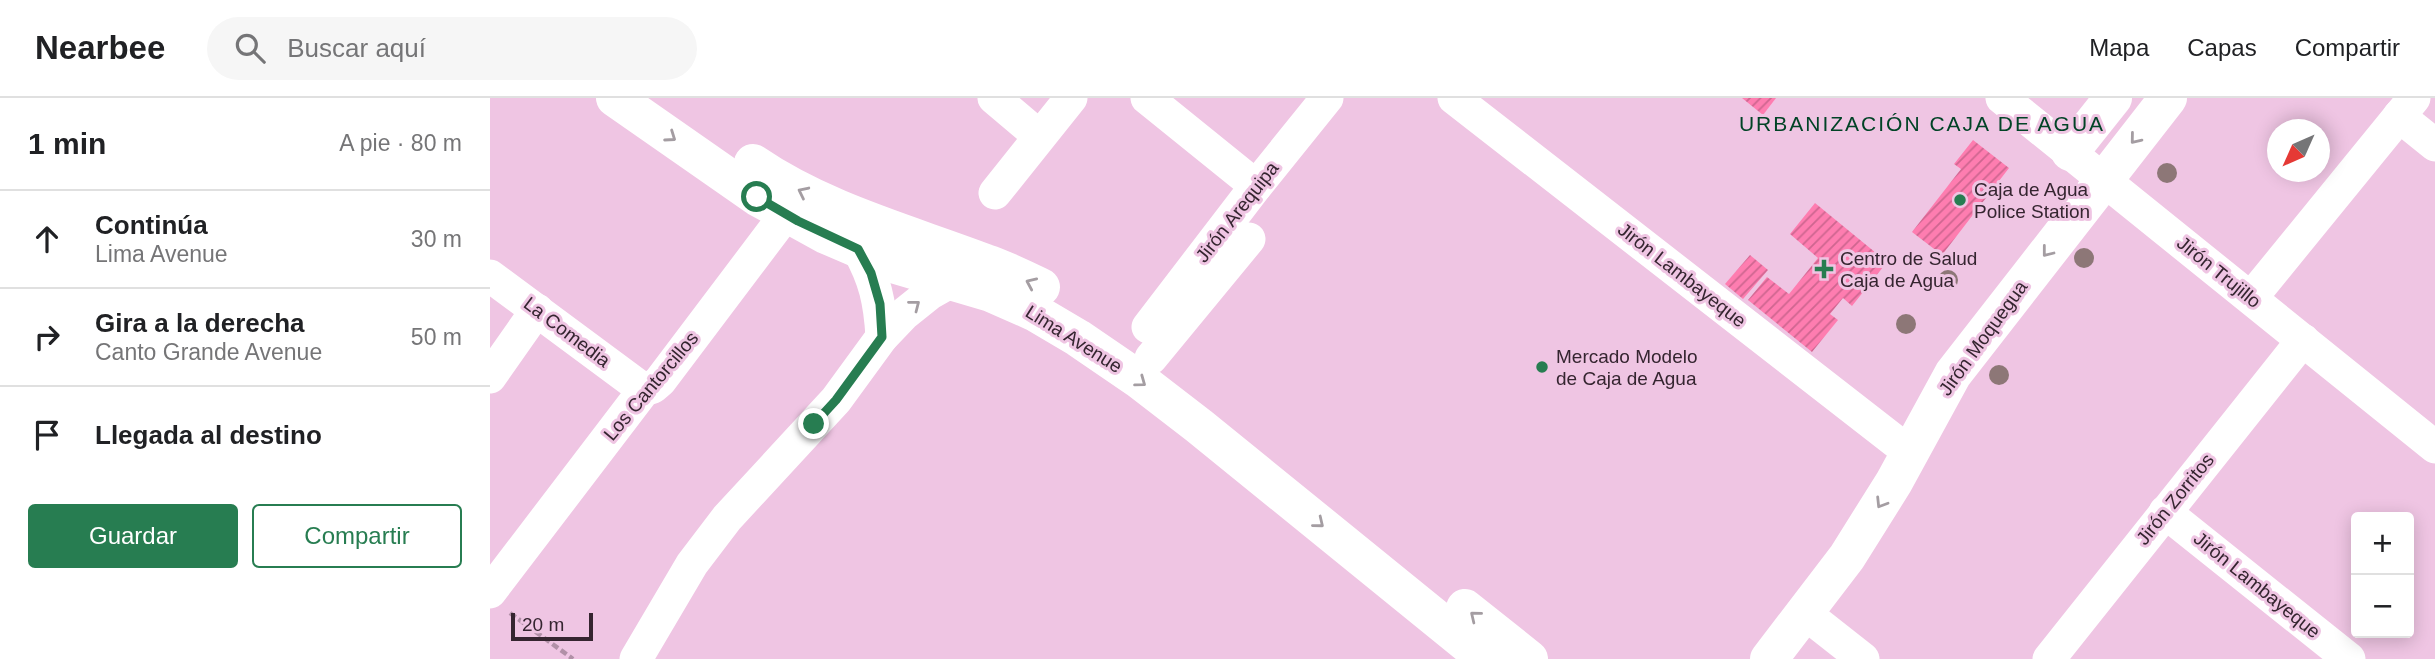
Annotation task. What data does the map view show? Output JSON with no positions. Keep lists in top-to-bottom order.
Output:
{
  "streets": {
    "main road": ["Jirón Moquegua", "Lima Avenue"],
    "street": [
      "Jirón Arequipa",
      "Jirón Trujillo",
      "Jirón Lambayeque",
      "La Comedia",
      "Los Cantorcillos",
      "Jirón Zorritos"
    ]
  },
  "crossings": [
    ["Jirón Arequipa", "Lima Avenue"],
    ["Jirón Trujillo", "Jirón Moquegua"],
    ["Jirón Trujillo", "Jirón Zorritos"],
    ["Jirón Lambayeque", "Jirón Moquegua"],
    ["Jirón Lambayeque", "Jirón Zorritos"],
    ["La Comedia", "Los Cantorcillos"],
    ["Lima Avenue", "Los Cantorcillos"]
  ],
  "one_way": ["Jirón Moquegua"],
  "districts": ["URBANIZACIÓN CAJA DE AGUA"],
  "places": {
    "other": ["Caja de Agua Police Station", "Mercado Modelo de Caja de Agua"],
    "health": ["Centro de Salud Caja de Agua"]
  },
  "scale_bar": "20 m",
  "north": "bottom left",
  "page": {
    "header": "Nearbee",
    "search": "Buscar aquí",
    "nav": ["Mapa", "Capas", "Compartir"],
    "heading": ["1 min", "A pie · 80 m"],
    "list": [
      ["Continúa", "Lima Avenue", "30 m"],
      ["Gira a la derecha", "Canto Grande Avenue", "50 m"],
      "Llegada al destino"
    ],
    "buttons": ["Guardar", "Compartir"],
    "map_buttons": ["+", "−"],
    "scale": "20 m"
  }
}
